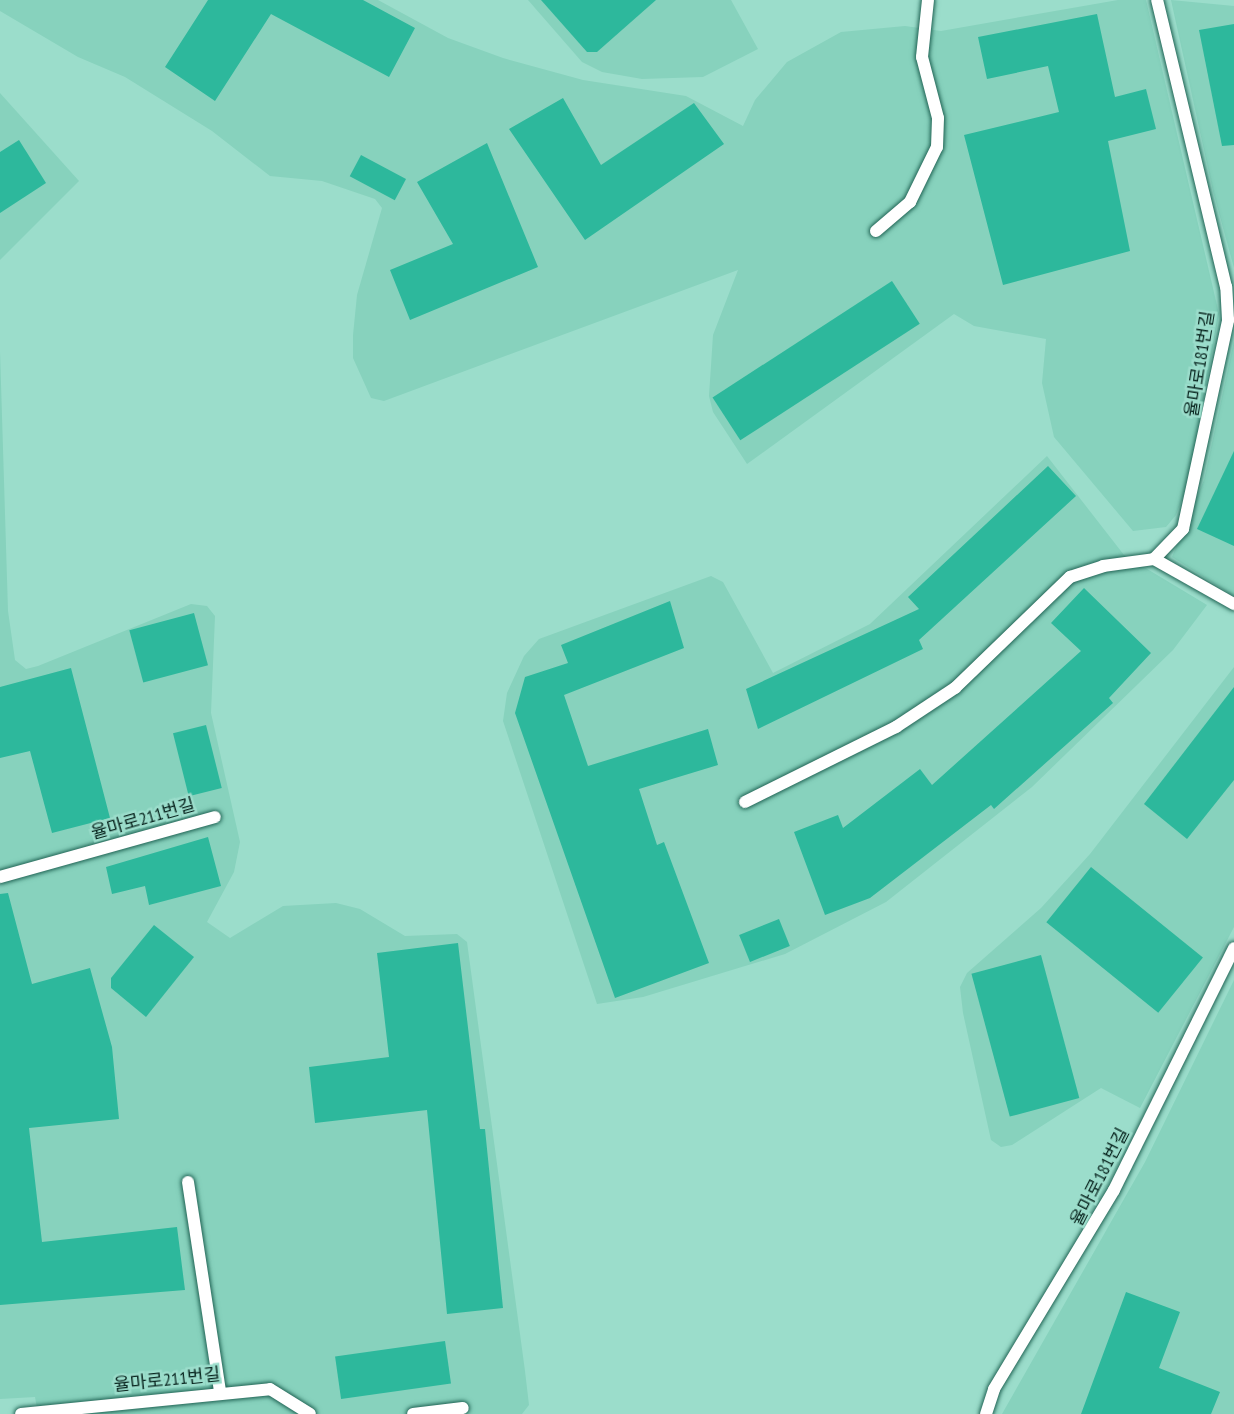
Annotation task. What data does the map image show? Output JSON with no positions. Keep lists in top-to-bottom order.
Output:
{
  "streets": {
    "lane": ["율마로181번길", "율마로211번길"]
  }
}
